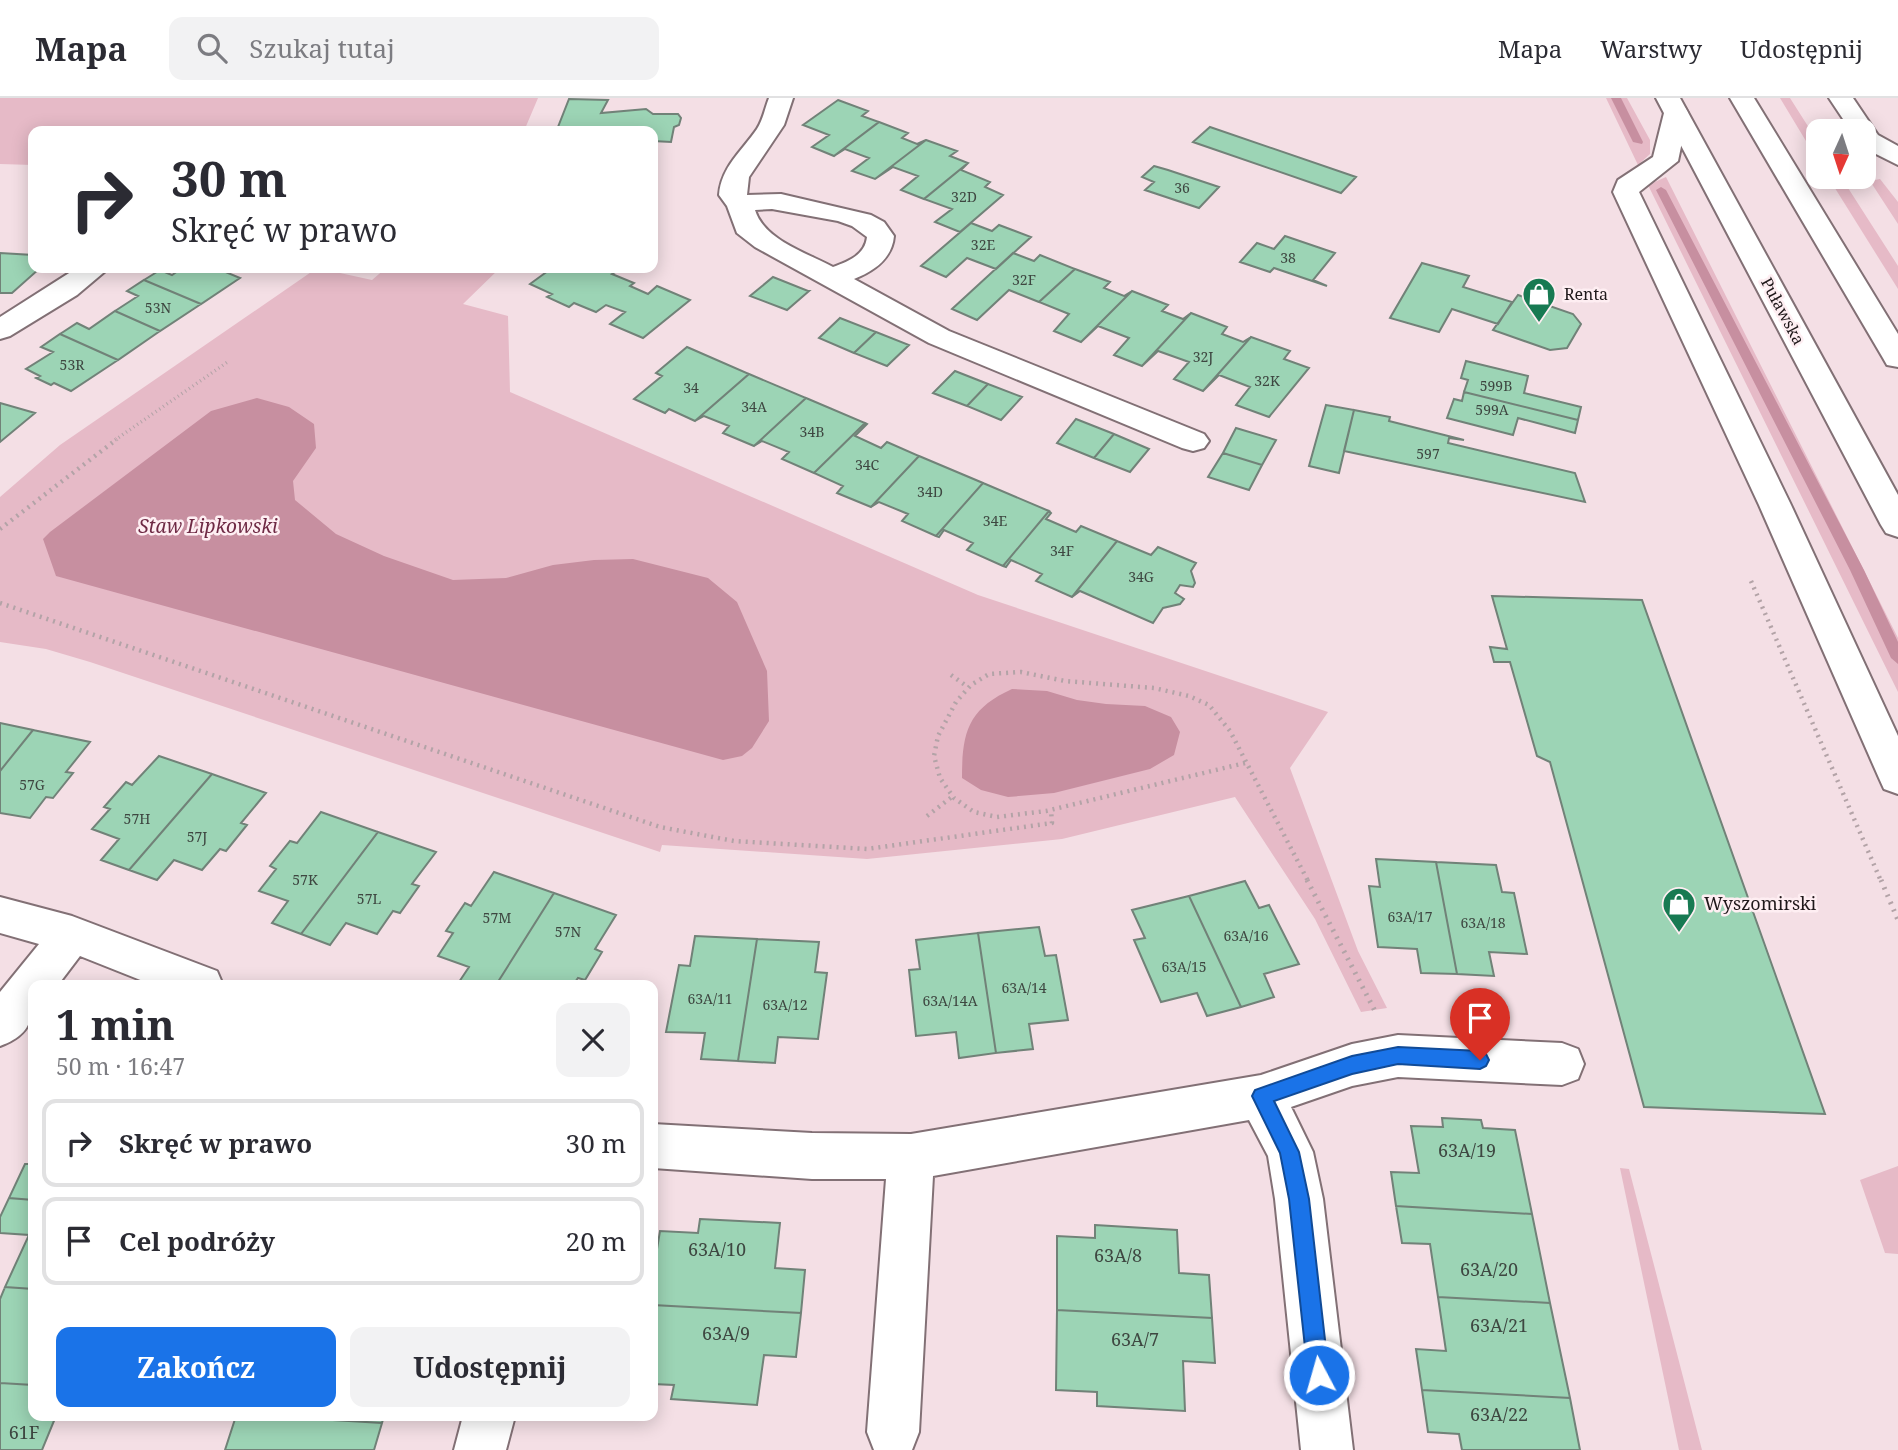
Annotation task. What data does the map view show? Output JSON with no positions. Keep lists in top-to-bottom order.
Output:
{
  "streets": {
    "street": ["Puławska"]
  },
  "water": ["Staw Lipkowski"],
  "places": {
    "shop": ["Renta", "Wyszomirski"]
  },
  "house_numbers": [
    "36",
    "32D",
    "32E",
    "38",
    "32F",
    "53N",
    "32J",
    "53R",
    "32K",
    "599B",
    "34",
    "34A",
    "599A",
    "34B",
    "597",
    "34C",
    "34D",
    "34E",
    "34F",
    "34G",
    "57G",
    "57H",
    "57J",
    "57K",
    "57L",
    "63A/17",
    "57M",
    "63A/18",
    "57N",
    "63A/16",
    "63A/15",
    "63A/14",
    "63A/11",
    "63A/14A",
    "63A/12",
    "63A/19",
    "63A/10",
    "63A/8",
    "63A/20",
    "63A/21",
    "63A/9",
    "63A/7",
    "63A/22",
    "61F"
  ],
  "north": "bottom",
  "page": {
    "header": "Mapa",
    "search": "Szukaj tutaj",
    "nav": ["Mapa", "Warstwy", "Udostępnij"],
    "turn": ["30 m", "Skręć w prawo"],
    "heading": ["1 min", "50 m · 16:47"],
    "list": [
      {
        "name": "Skręć w prawo",
        "value": "30 m"
      },
      {
        "name": "Cel podróży",
        "value": "20 m"
      }
    ],
    "buttons": ["Zakończ", "Udostępnij"]
  }
}
